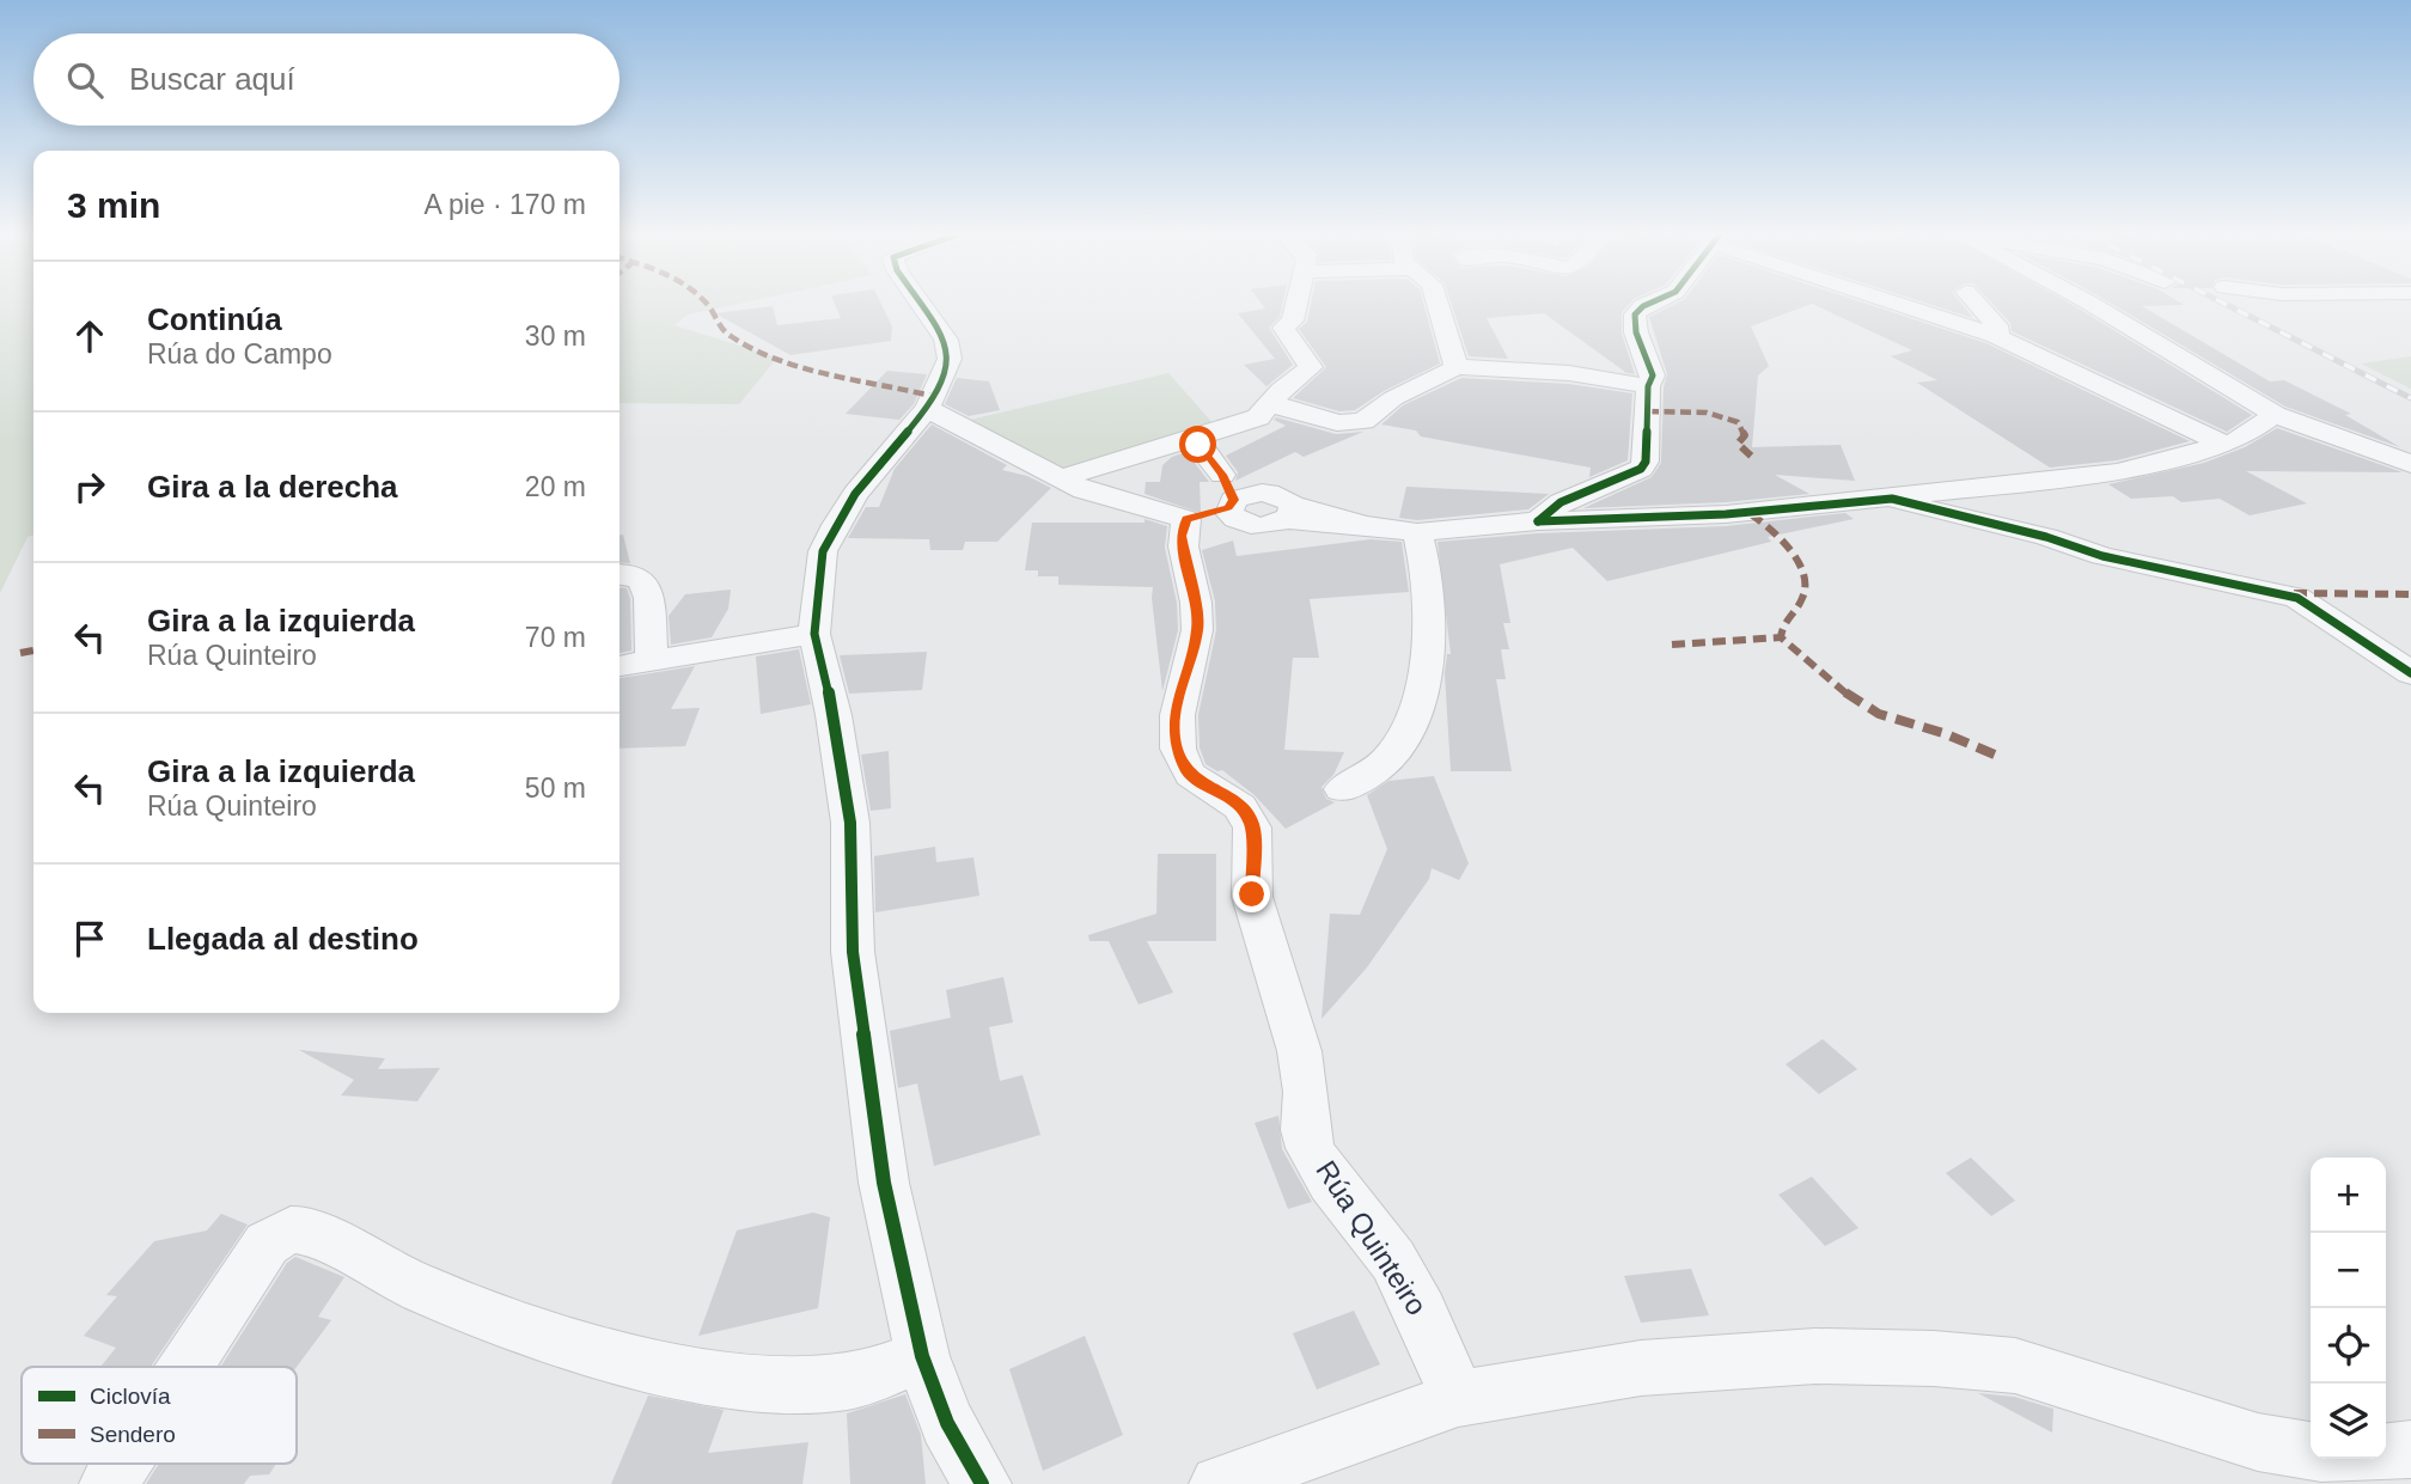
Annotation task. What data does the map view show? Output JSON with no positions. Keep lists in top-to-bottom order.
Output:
{
  "streets": {
    "street": ["Rúa Quinteiro"]
  },
  "legend": ["Ciclovía", "Sendero"],
  "page": {
    "search": "Buscar aquí",
    "heading": ["3 min", "A pie · 170 m"],
    "list": [
      ["Continúa", "Rúa do Campo", "30 m"],
      ["Gira a la derecha", "20 m"],
      ["Gira a la izquierda", "Rúa Quinteiro", "70 m"],
      ["Gira a la izquierda", "Rúa Quinteiro", "50 m"],
      "Llegada al destino"
    ],
    "map_buttons": ["+", "−"]
  }
}
